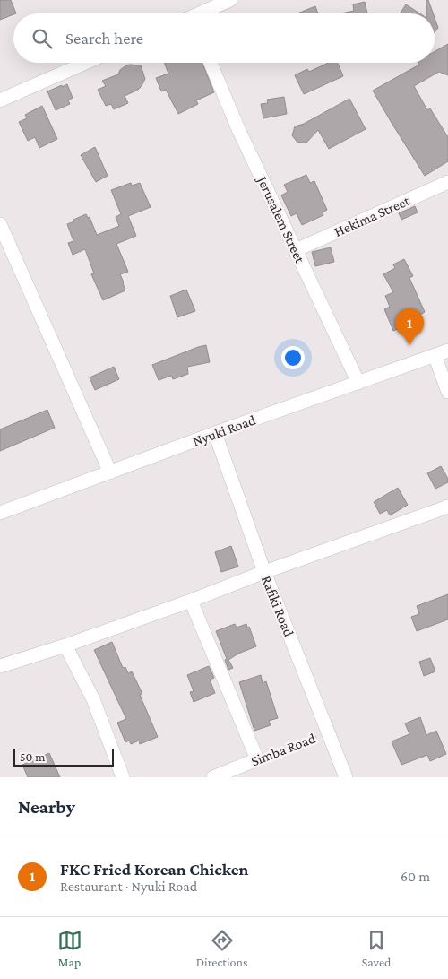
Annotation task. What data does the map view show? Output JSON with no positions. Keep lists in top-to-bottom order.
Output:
{
  "streets": {
    "street": [
      "Hekima Street",
      "Jerusalem Street",
      "Nyuki Road",
      "Rafiki Road",
      "Simba Road"
    ]
  },
  "crossings": [
    ["Hekima Street", "Jerusalem Street"],
    ["Jerusalem Street", "Nyuki Road"],
    ["Nyuki Road", "Rafiki Road"],
    ["Rafiki Road", "Simba Road"]
  ],
  "scale_bar": "50 m",
  "page": {
    "search": "Search here",
    "pins": "1",
    "scale": "50 m",
    "heading": "Nearby",
    "list": [
      {
        "mark": "1",
        "name": "FKC Fried Korean Chicken",
        "note": "Restaurant · Nyuki Road",
        "value": "60 m"
      }
    ],
    "nav": ["Map", "Directions", "Saved"]
  }
}
